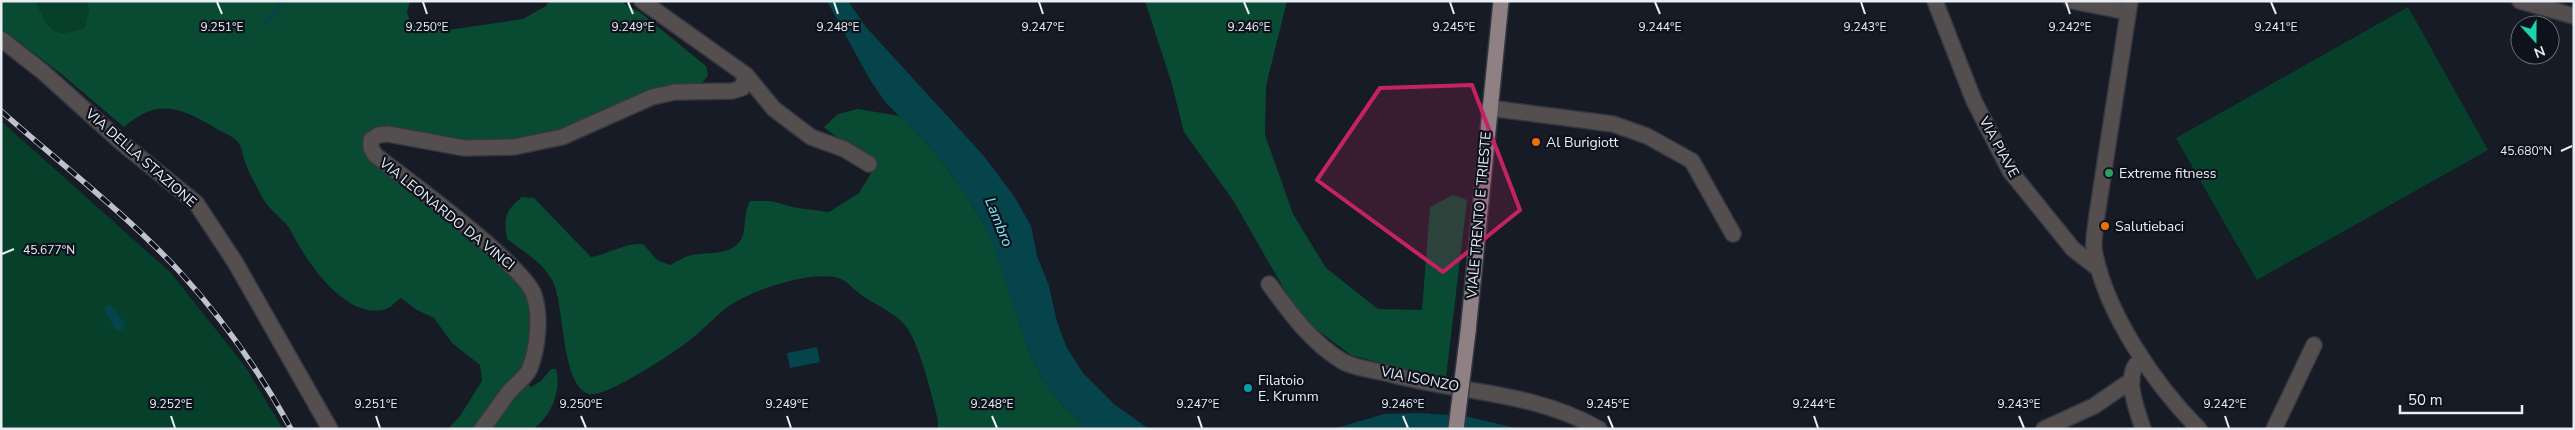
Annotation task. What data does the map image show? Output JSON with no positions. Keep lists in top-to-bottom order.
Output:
{
  "streets": {
    "main road": ["VIALE TRENTO E TRIESTE"],
    "street": [
      "VIA PIAVE",
      "VIA DELLA STAZIONE",
      "VIA LEONARDO DA VINCI",
      "VIA ISONZO"
    ]
  },
  "water": ["Lambro"],
  "places": [
    "Al Burigiott",
    "Extreme fitness",
    "Salutiebaci",
    "Filatoio E. Krumm"
  ],
  "scale_bar": "50 m",
  "north": "bottom",
  "coordinates": [
    "9.248°E",
    "9.247°E",
    "9.244°E",
    "9.243°E",
    "9.242°E",
    "9.251°E",
    "9.250°E",
    "9.249°E",
    "9.246°E",
    "9.245°E",
    "9.241°E",
    "45.680°N",
    "45.677°N",
    "9.252°E"
  ]
}
